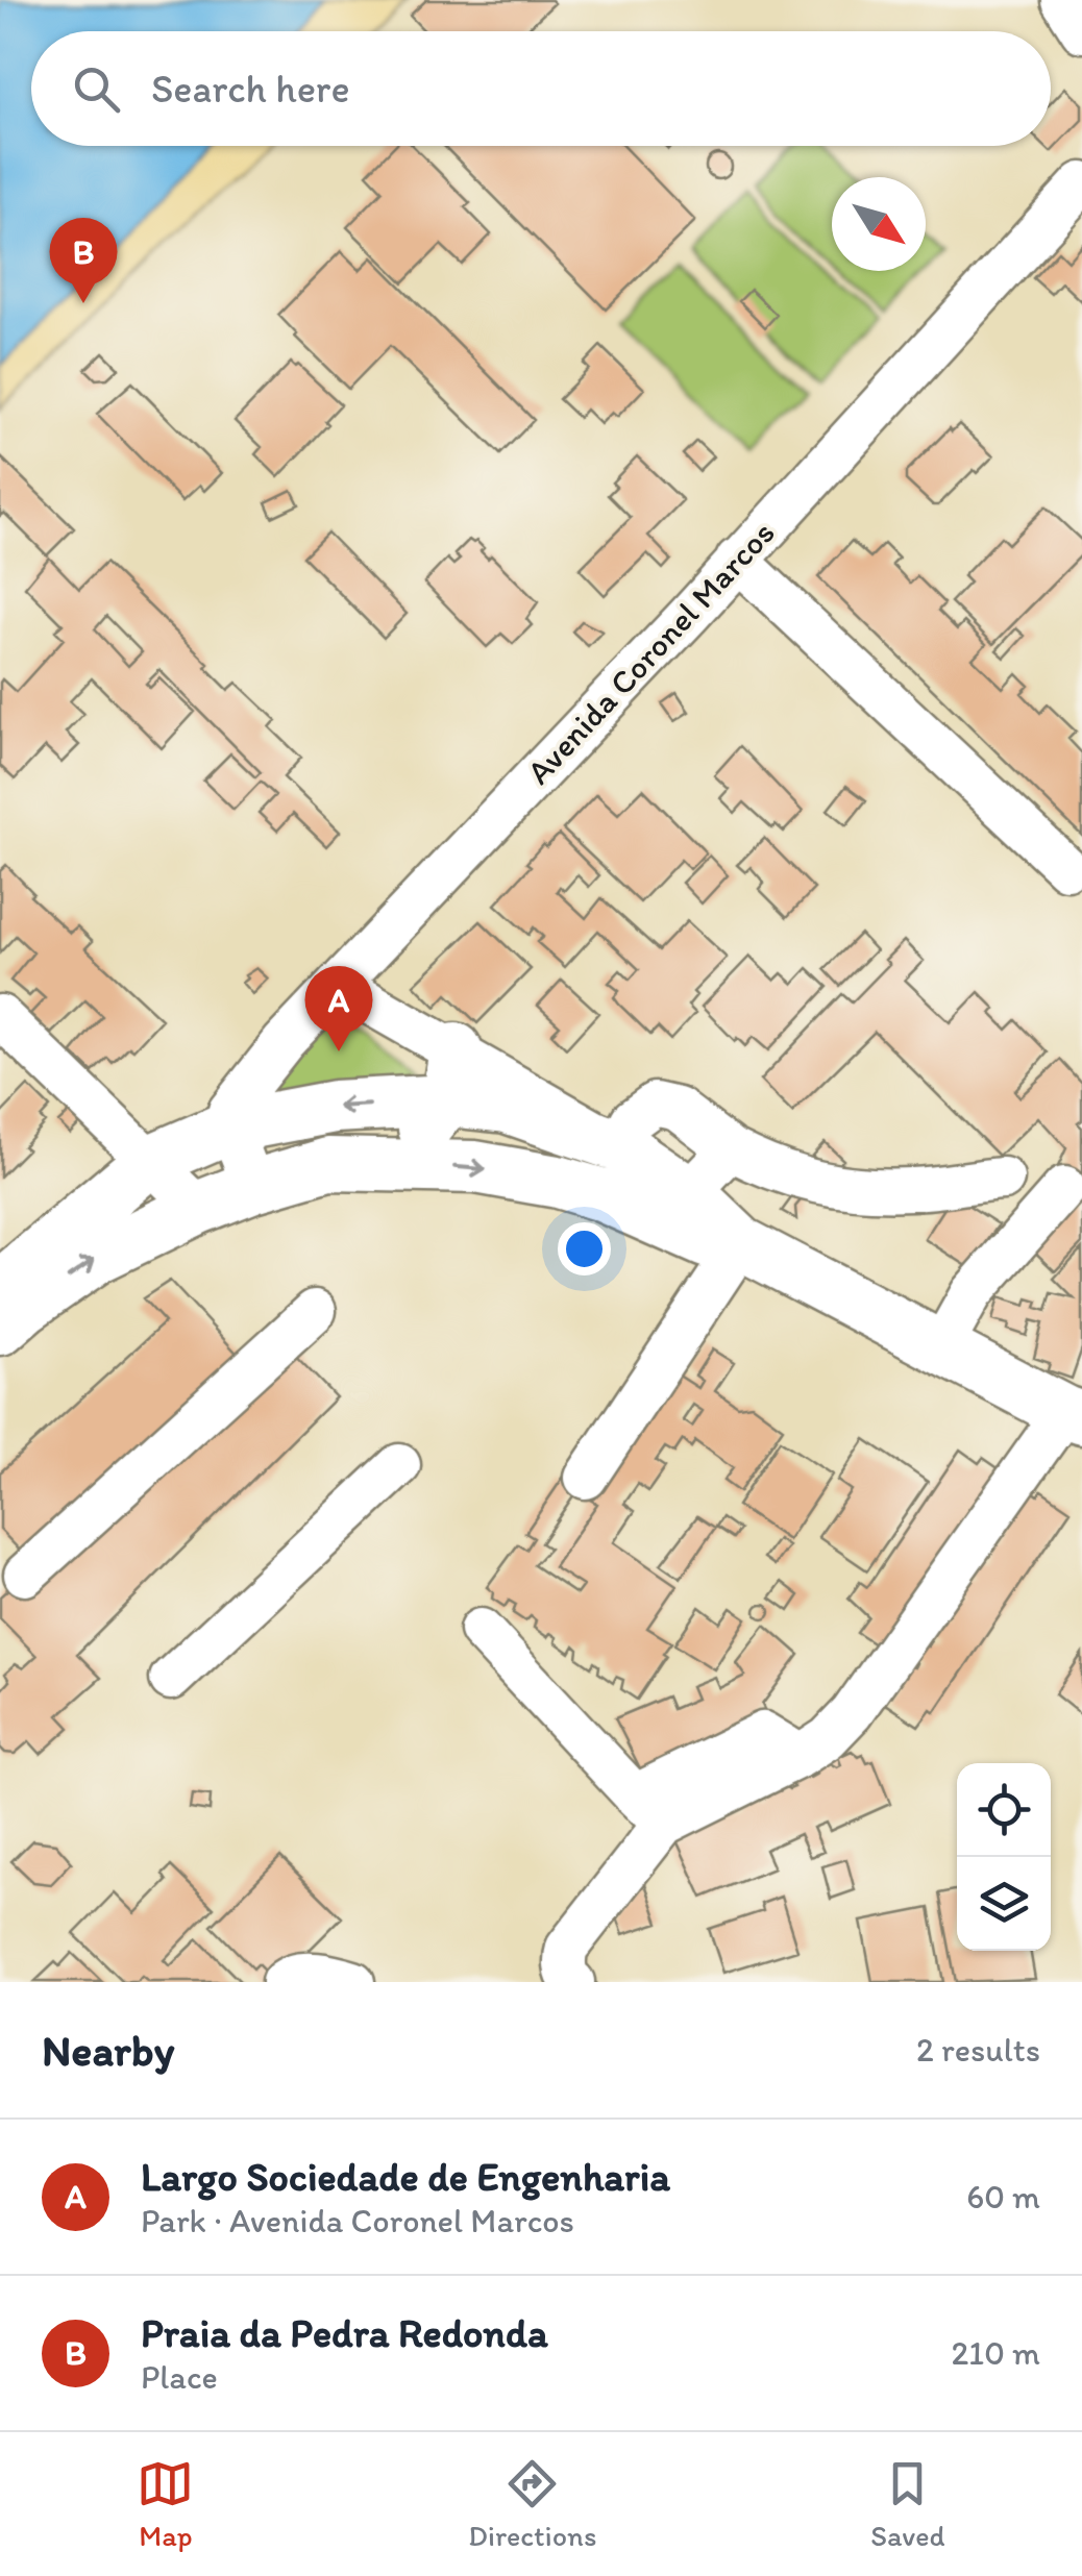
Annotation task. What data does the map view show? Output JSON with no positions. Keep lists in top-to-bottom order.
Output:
{
  "streets": {
    "street": ["Avenida Coronel Marcos"]
  },
  "north": "bottom right",
  "page": {
    "search": "Search here",
    "pins": ["B", "A"],
    "heading": ["Nearby", "2 results"],
    "list": [
      {
        "mark": "A",
        "name": "Largo Sociedade de Engenharia",
        "note": "Park · Avenida Coronel Marcos",
        "value": "60 m"
      },
      {
        "mark": "B",
        "name": "Praia da Pedra Redonda",
        "note": "Place",
        "value": "210 m"
      }
    ],
    "nav": ["Map", "Directions", "Saved"]
  }
}
